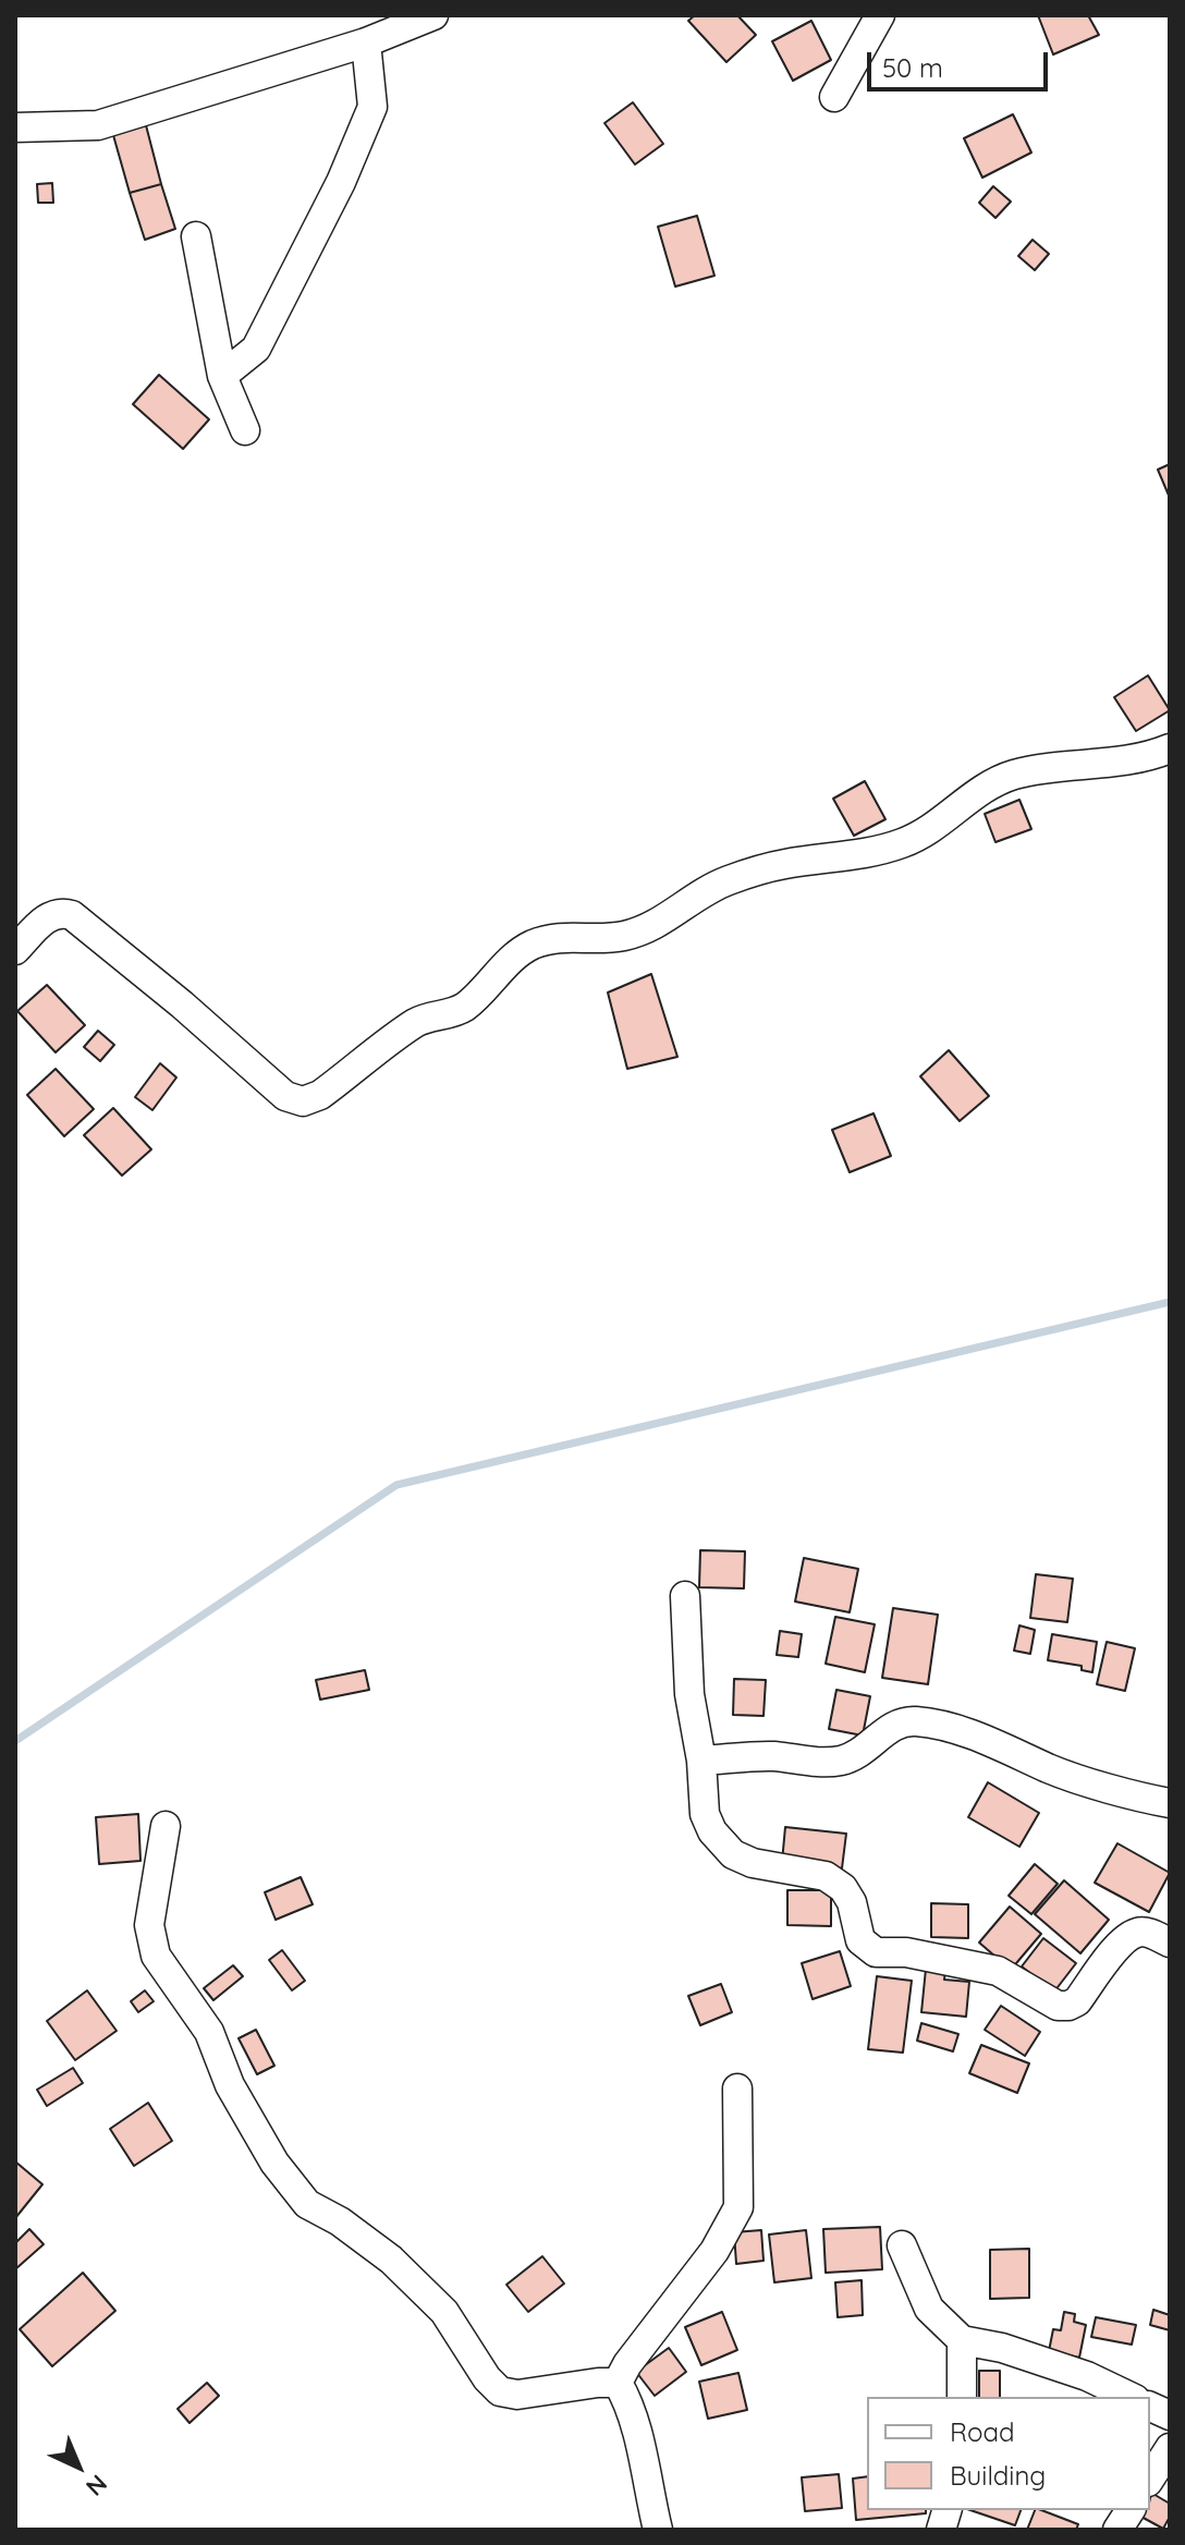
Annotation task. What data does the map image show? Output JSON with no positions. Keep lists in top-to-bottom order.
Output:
{
  "legend": ["Road", "Building"],
  "scale_bar": "50 m",
  "north": "bottom right"
}
